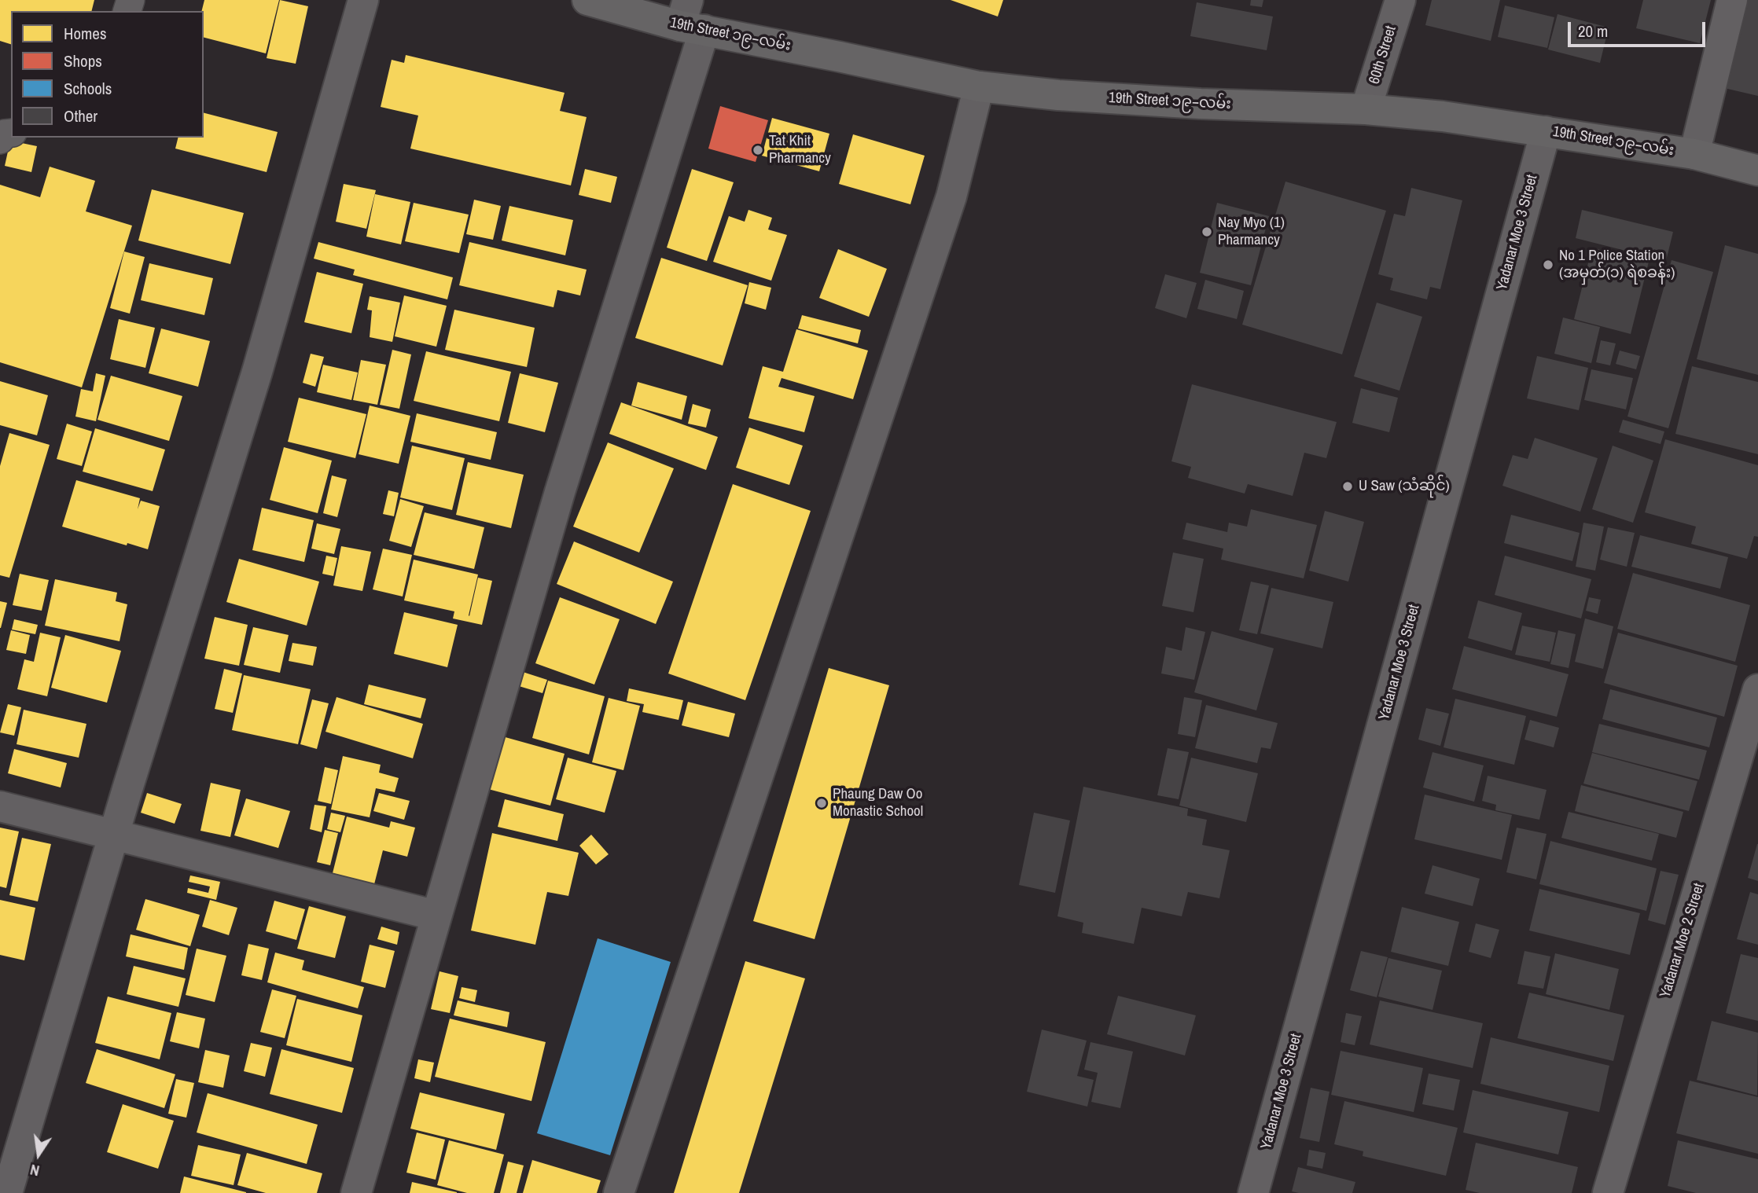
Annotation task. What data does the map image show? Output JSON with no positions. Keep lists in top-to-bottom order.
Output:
{
  "streets": {
    "street": [
      "19th Street ၁၉−လမ်း",
      "60th Street",
      "Yadanar Moe 3 Street",
      "Yadanar Moe 2 Street"
    ]
  },
  "crossings": [
    ["19th Street ၁၉−လမ်း", "60th Street"],
    ["19th Street ၁၉−လမ်း", "Yadanar Moe 3 Street"]
  ],
  "places": [
    "Tat Khit Pharmancy",
    "Nay Myo (1) Pharmancy",
    "No 1 Police Station (အမှတ်(၁) ရဲစခန်း)",
    "U Saw (သံဆိုင်)",
    "Phaung Daw Oo Monastic School"
  ],
  "legend": [
    "Homes",
    "Shops",
    "Schools",
    "Other"
  ],
  "scale_bar": "20 m",
  "north": "bottom"
}
